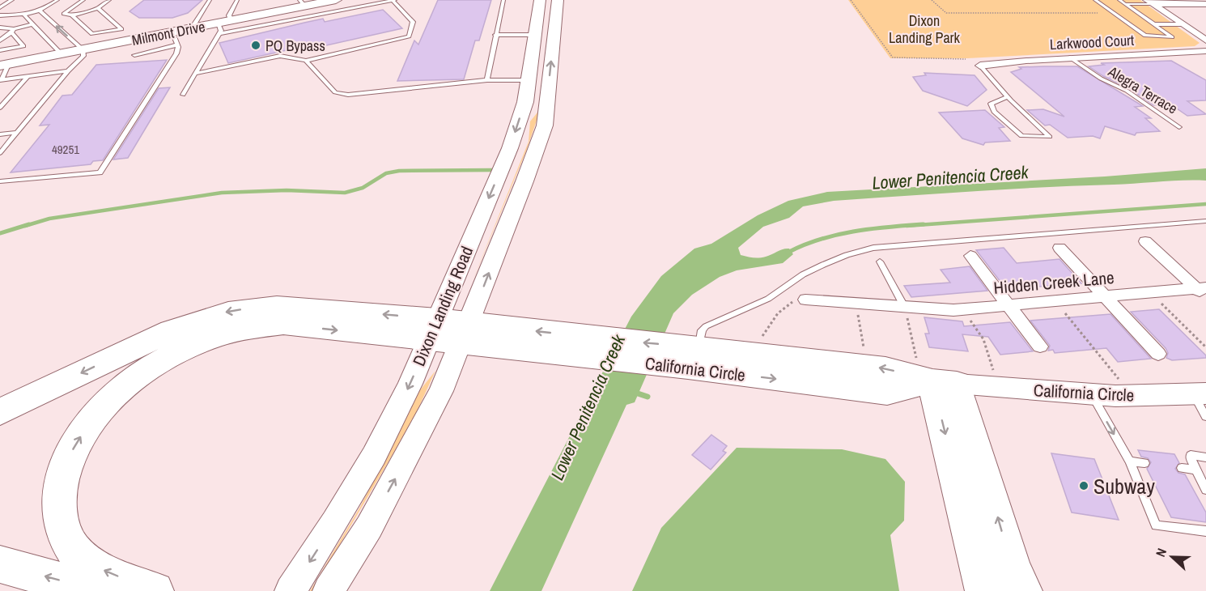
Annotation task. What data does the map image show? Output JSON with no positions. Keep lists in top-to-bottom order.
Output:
{
  "streets": {
    "highway": ["California Circle"],
    "main road": ["Milmont Drive", "Dixon Landing Road"],
    "street": ["Larkwood Court", "Hidden Creek Lane"],
    "lane": ["Alegra Terrace"]
  },
  "crossings": [
    ["Larkwood Court", "Alegra Terrace"],
    ["Dixon Landing Road", "California Circle"]
  ],
  "water": ["Lower Penitencia Creek"],
  "parks": ["Dixon Landing Park"],
  "places": ["PQ Bypass", "Subway"],
  "house_numbers": ["49251"],
  "north": "left"
}
